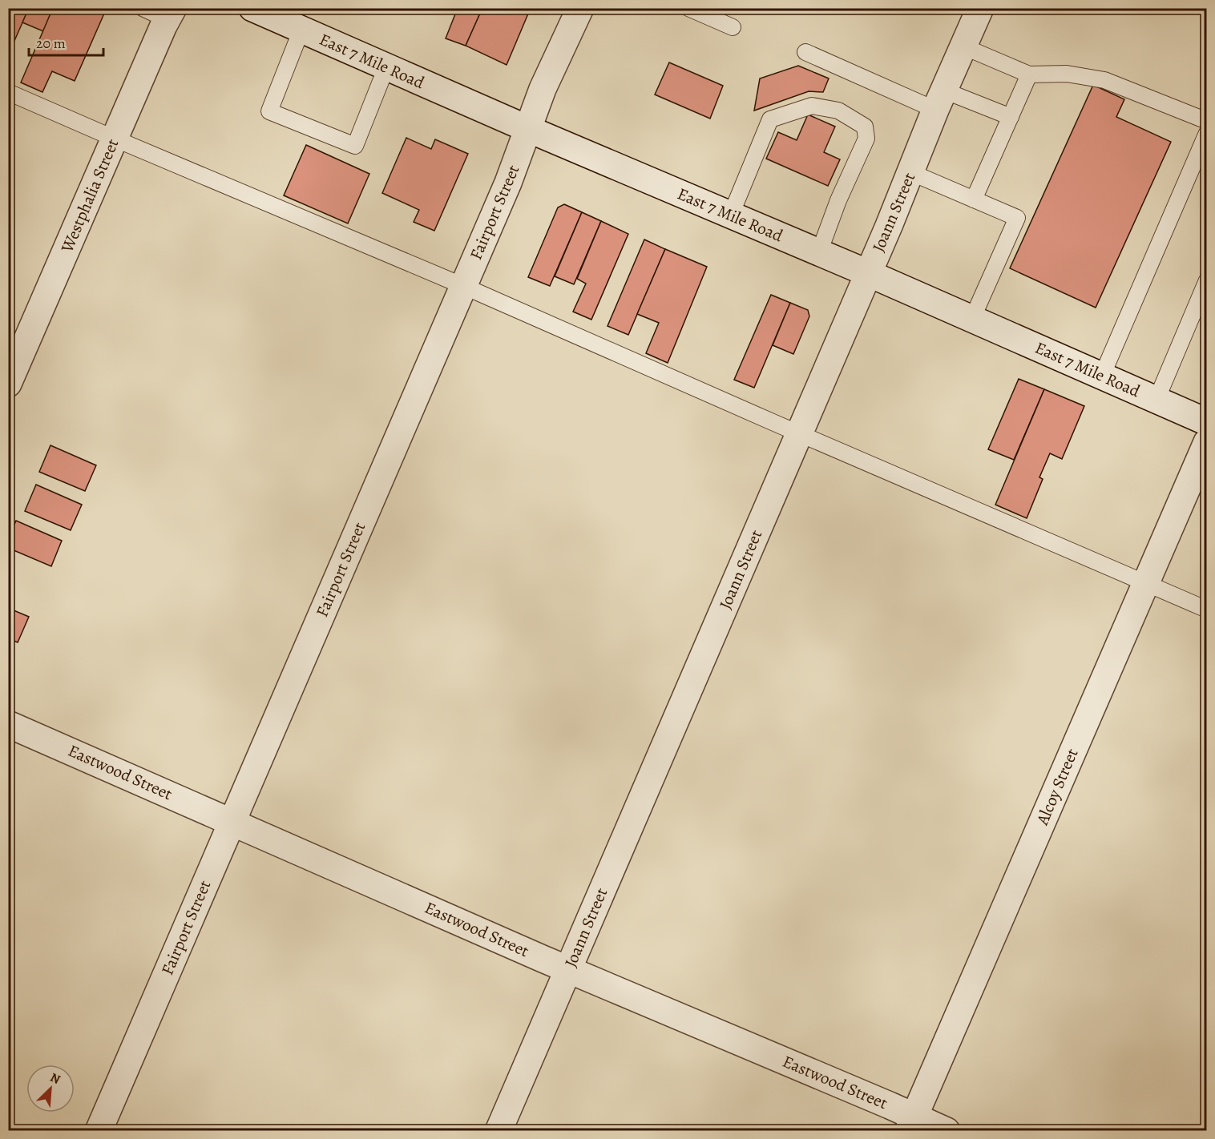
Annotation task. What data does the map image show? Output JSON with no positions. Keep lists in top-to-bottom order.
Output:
{
  "streets": {
    "street": [
      "East 7 Mile Road",
      "Westphalia Street",
      "Fairport Street",
      "Joann Street",
      "Eastwood Street",
      "Alcoy Street"
    ]
  },
  "crossings": [
    ["East 7 Mile Road", "Fairport Street"],
    ["East 7 Mile Road", "Joann Street"],
    ["Fairport Street", "Eastwood Street"],
    ["Joann Street", "Eastwood Street"],
    ["Eastwood Street", "Alcoy Street"]
  ],
  "scale_bar": "20 m",
  "north": "top right"
}
